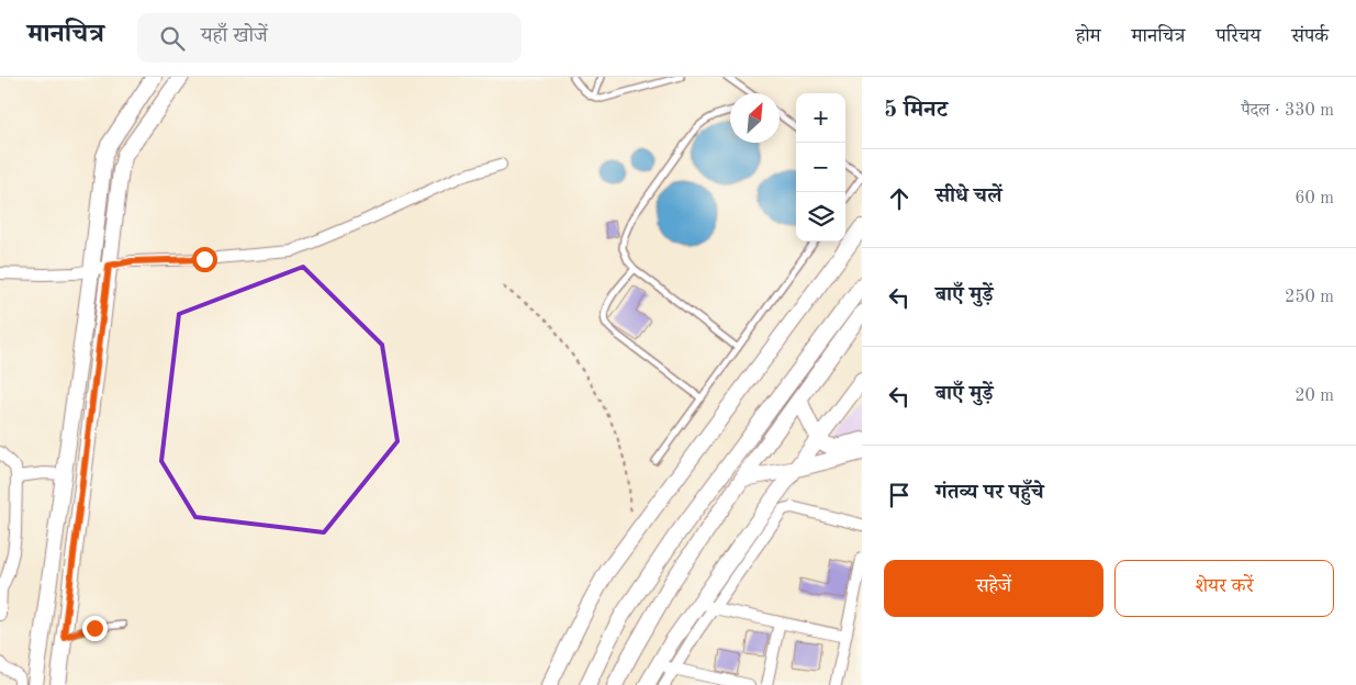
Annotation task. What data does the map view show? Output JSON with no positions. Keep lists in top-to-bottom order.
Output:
{
  "north": "top right",
  "page": {
    "header": "मानचित्र",
    "search": "यहाँ खोजें",
    "nav": [
      "होम",
      "मानचित्र",
      "परिचय",
      "संपर्क"
    ],
    "heading": ["5 मिनट", "पैदल · 330 m"],
    "map_buttons": ["+", "−"],
    "list": [
      ["सीधे चलें", "60 m"],
      ["बाएँ मुड़ें", "250 m"],
      ["बाएँ मुड़ें", "20 m"],
      "गंतव्य पर पहुँचे"
    ],
    "buttons": ["सहेजें", "शेयर करें"]
  }
}
